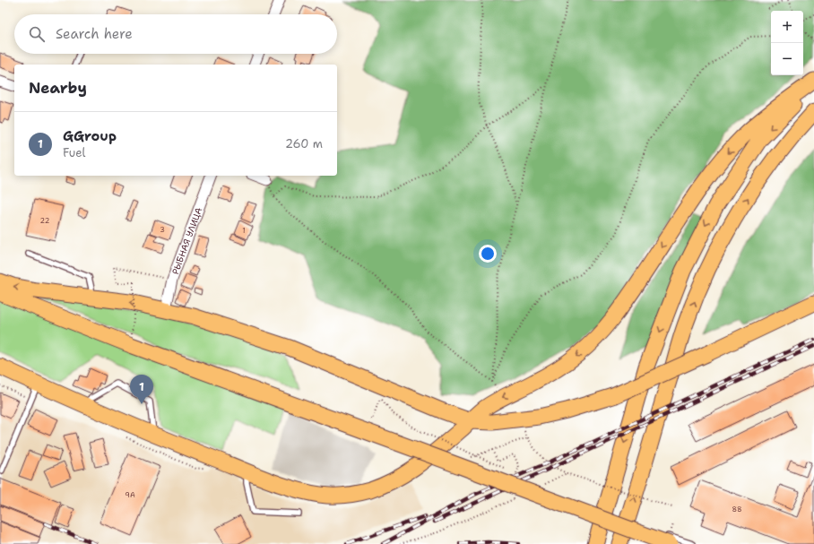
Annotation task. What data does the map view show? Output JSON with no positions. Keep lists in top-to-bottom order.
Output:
{
  "streets": {
    "street": ["РЫБНАЯ УЛИЦА"]
  },
  "house_numbers": [
    "22",
    "3",
    "1",
    "9А",
    "88"
  ],
  "page": {
    "map_buttons": ["+", "−"],
    "search": "Search here",
    "heading": "Nearby",
    "list": [
      {
        "mark": "1",
        "name": "GGroup",
        "note": "Fuel",
        "value": "260 m"
      }
    ],
    "pins": "1"
  }
}
